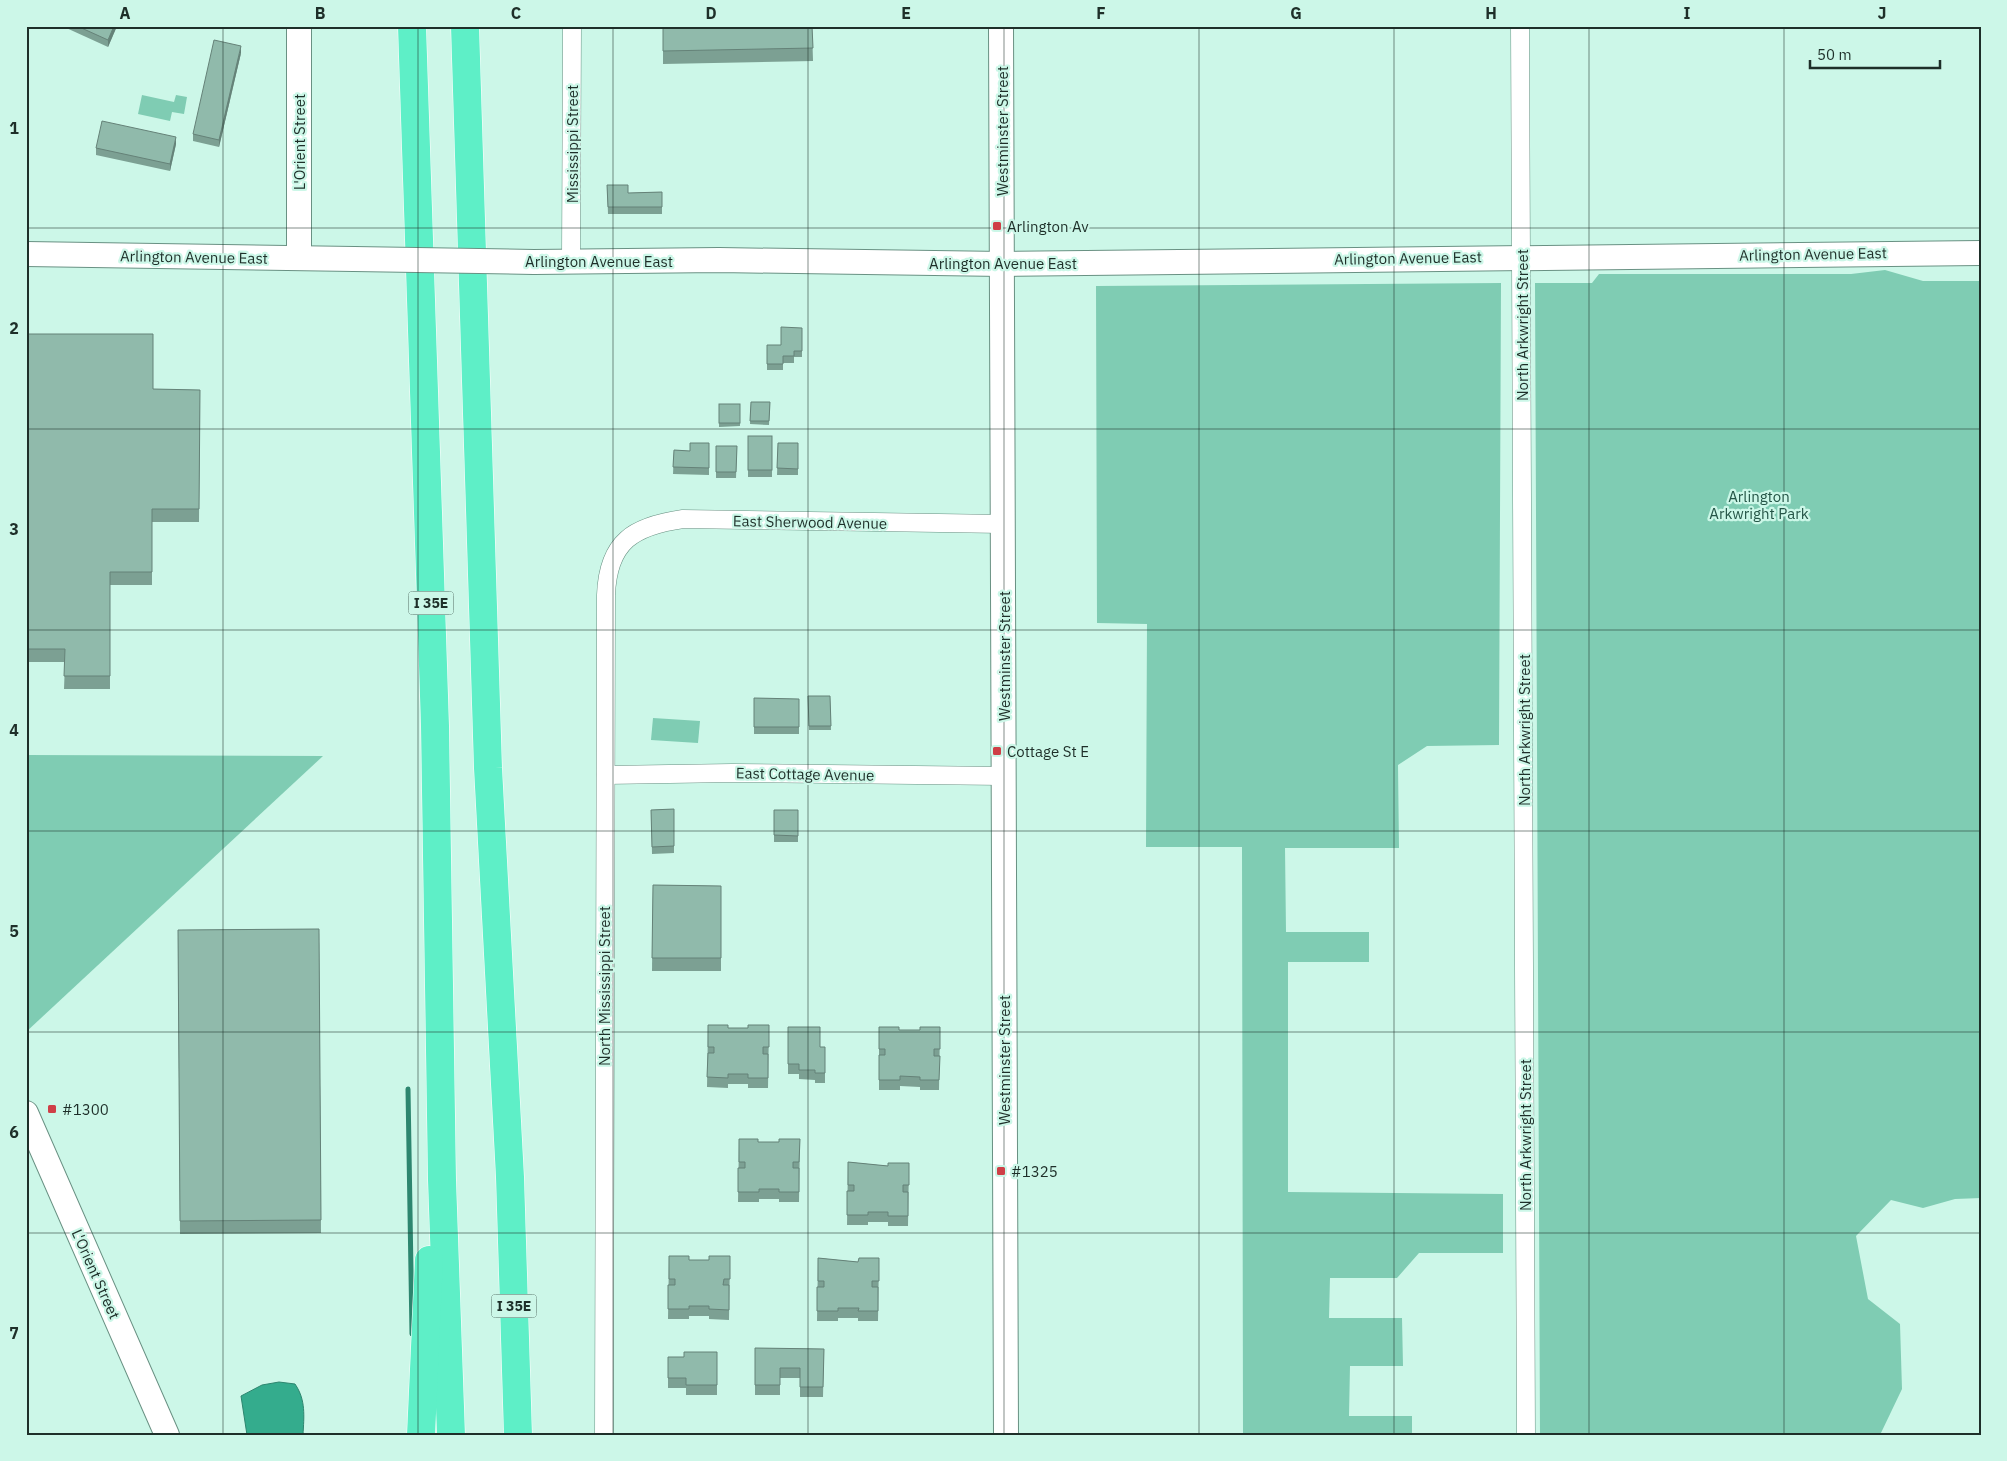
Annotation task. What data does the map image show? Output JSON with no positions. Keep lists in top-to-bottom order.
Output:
{
  "streets": {
    "highway": ["I 35E"],
    "street": [
      "Westminster Street",
      "L'Orient Street",
      "Mississippi Street",
      "Arlington Avenue East",
      "North Arkwright Street",
      "East Sherwood Avenue",
      "East Cottage Avenue",
      "North Mississippi Street"
    ]
  },
  "crossings": [
    ["Westminster Street", "Arlington Avenue East"],
    ["Westminster Street", "East Sherwood Avenue"],
    ["Westminster Street", "East Cottage Avenue"],
    ["L'Orient Street", "Arlington Avenue East"],
    ["Mississippi Street", "Arlington Avenue East"],
    ["Arlington Avenue East", "North Arkwright Street"],
    ["East Sherwood Avenue", "North Mississippi Street"],
    ["East Cottage Avenue", "North Mississippi Street"]
  ],
  "parks": ["Arlington Arkwright Park"],
  "places": {
    "transit": [
      "Arlington Av",
      "Cottage St E",
      "#1300",
      "#1325"
    ]
  },
  "scale_bar": "50 m",
  "grid": {
    "columns": [
      "A",
      "B",
      "C",
      "D",
      "E",
      "F",
      "G",
      "H",
      "I",
      "J"
    ],
    "rows": [
      "1",
      "2",
      "3",
      "4",
      "5",
      "6",
      "7"
    ]
  }
}
